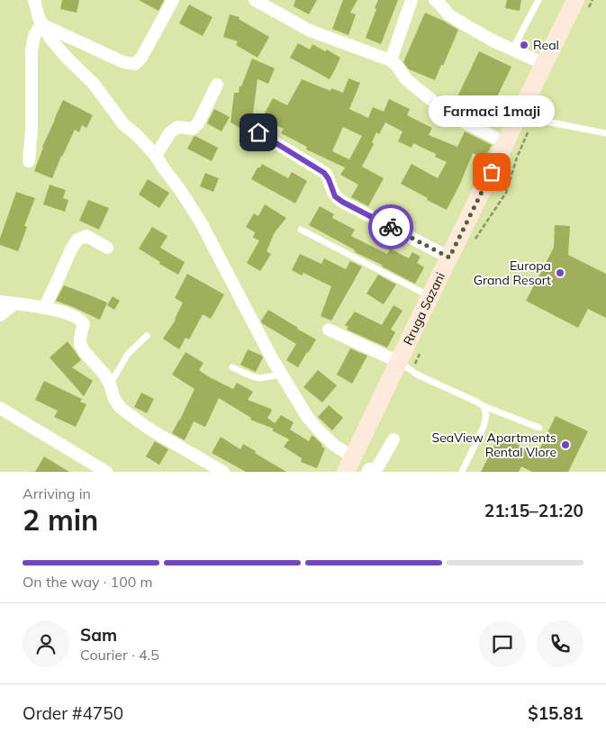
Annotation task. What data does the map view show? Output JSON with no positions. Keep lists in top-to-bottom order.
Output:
{
  "streets": {
    "main road": ["Rruga Sazani"]
  },
  "places": [
    "Real",
    "Farmaci 1maji",
    "Europa Grand Resort",
    "SeaView Apartments Rental Vlore"
  ],
  "page": {
    "bubble": "Farmaci 1maji",
    "heading": ["2 min", "Arriving in", "21:15–21:20"],
    "panel": [
      "Sam",
      "Courier · 4.5",
      "Order #4750",
      "$15.81"
    ],
    "bar": "On the way · 100 m"
  }
}
